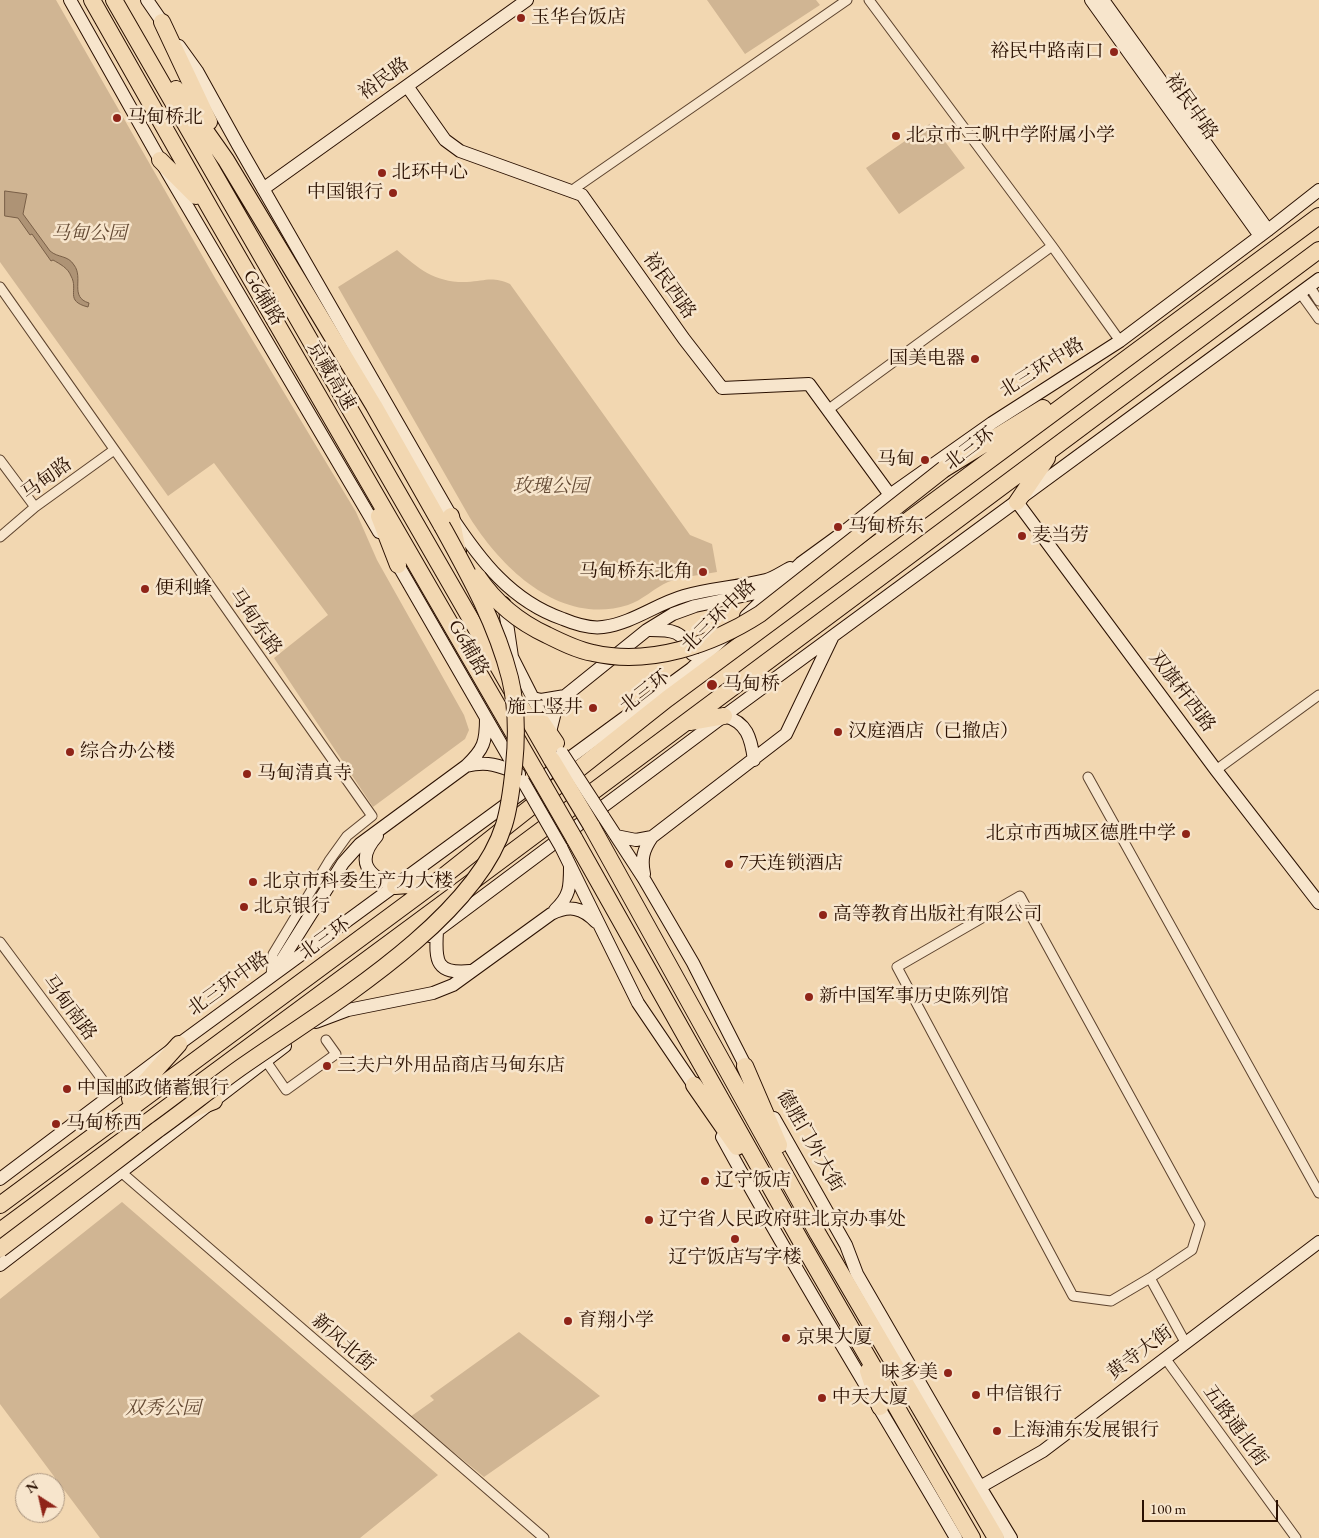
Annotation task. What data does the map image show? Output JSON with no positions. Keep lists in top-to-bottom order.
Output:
{
  "streets": {
    "highway": ["京藏高速", "北三环", "德胜门外大街"],
    "street": [
      "裕民路",
      "裕民中路",
      "裕民西路",
      "G6辅路",
      "北三环中路",
      "马甸路",
      "马甸东路",
      "双旗杆西路",
      "马甸南路",
      "新风北街",
      "黄寺大街",
      "五路通北街"
    ]
  },
  "crossings": [
    ["裕民路", "裕民西路"],
    ["裕民中路", "北三环中路"],
    ["裕民西路", "北三环中路"],
    ["G6辅路", "京藏高速"],
    ["北三环中路", "马甸东路"],
    ["北三环中路", "马甸南路"],
    ["马甸路", "马甸东路"],
    ["德胜门外大街", "黄寺大街"],
    ["黄寺大街", "五路通北街"]
  ],
  "parks": ["马甸公园", "玫瑰公园", "双秀公园"],
  "places": [
    "玉华台饭店",
    "裕民中路南口",
    "马甸桥北",
    "北京市三帆中学附属小学",
    "北环中心",
    "中国银行",
    "国美电器",
    "马甸",
    "马甸桥东",
    "麦当劳",
    "马甸桥东北角",
    "便利蜂",
    "马甸桥",
    "施工竖井",
    "汉庭酒店（已撤店）",
    "综合办公楼",
    "马甸清真寺",
    "北京市西城区德胜中学",
    "7天连锁酒店",
    "北京市科委生产力大楼",
    "北京银行",
    "高等教育出版社有限公司",
    "新中国军事历史陈列馆",
    "三夫户外用品商店马甸东店",
    "中国邮政储蓄银行",
    "马甸桥西",
    "辽宁饭店",
    "辽宁省人民政府驻北京办事处",
    "辽宁饭店写字楼",
    "育翔小学",
    "京果大厦",
    "味多美",
    "中信银行",
    "中天大厦",
    "上海浦东发展银行"
  ],
  "scale_bar": "100 m",
  "north": "top left"
}
